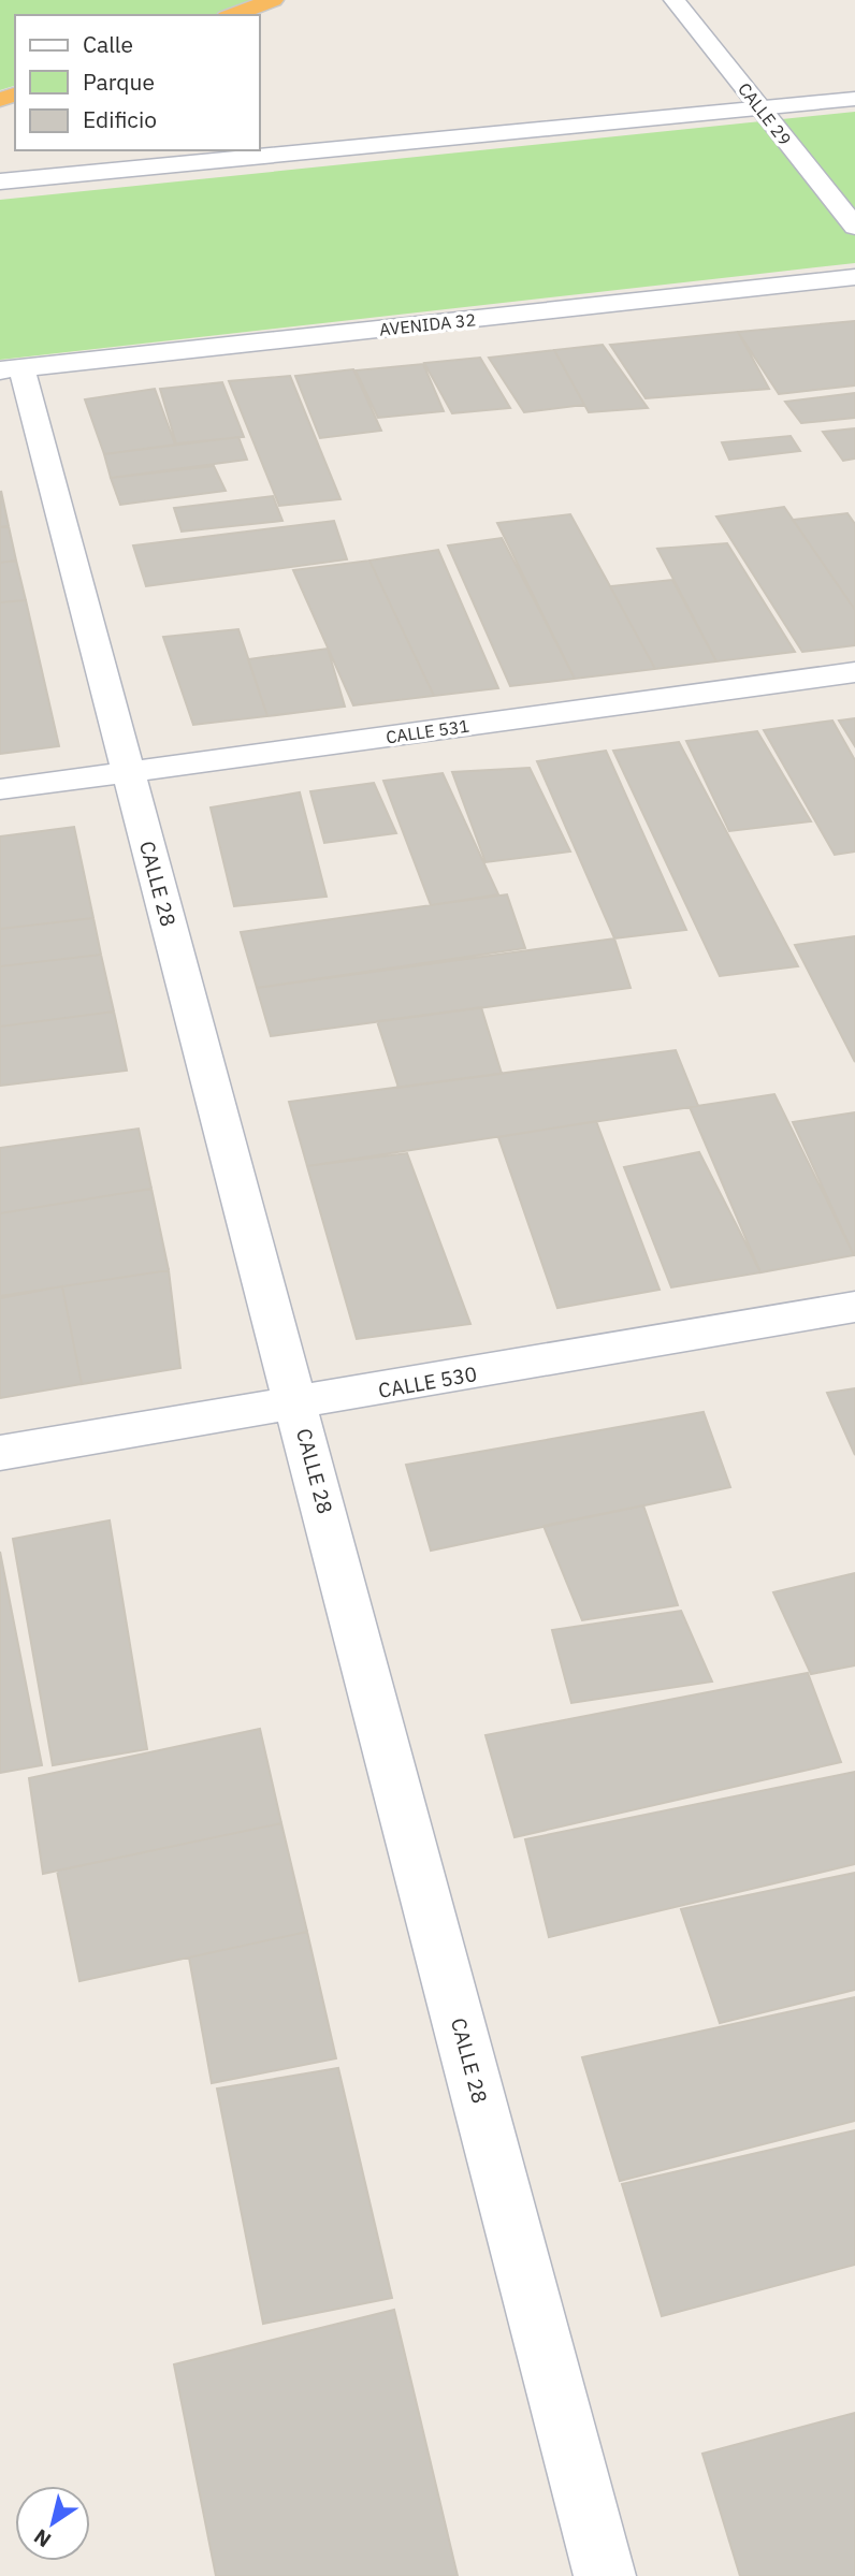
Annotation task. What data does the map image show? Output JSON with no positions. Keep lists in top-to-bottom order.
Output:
{
  "streets": {
    "street": [
      "CALLE 29",
      "AVENIDA 32",
      "CALLE 531",
      "CALLE 28",
      "CALLE 530"
    ]
  },
  "crossings": [
    ["AVENIDA 32", "CALLE 28"],
    ["CALLE 531", "CALLE 28"],
    ["CALLE 28", "CALLE 530"]
  ],
  "legend": ["Calle", "Parque", "Edificio"],
  "north": "bottom left"
}
